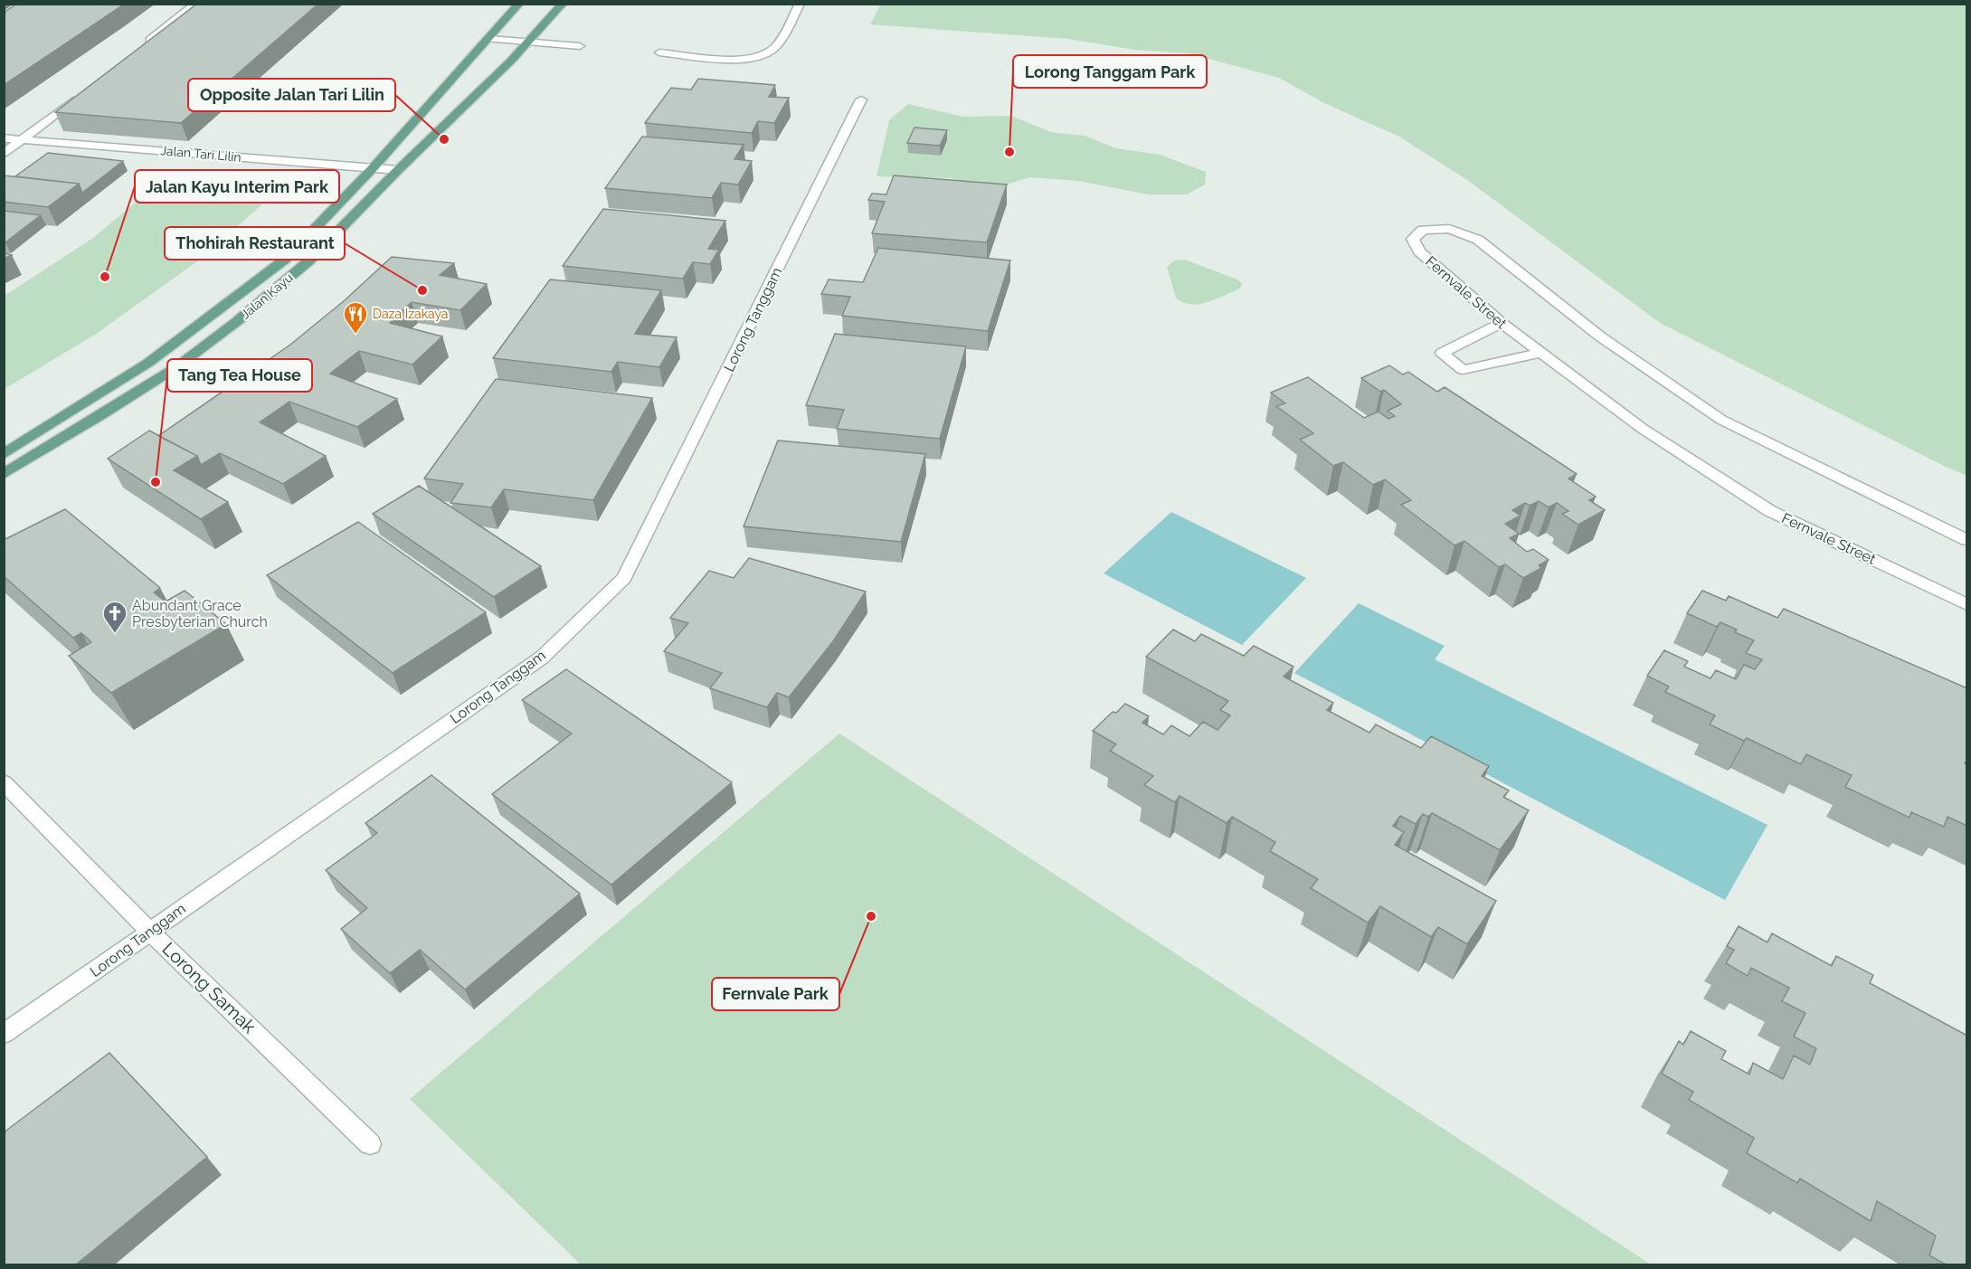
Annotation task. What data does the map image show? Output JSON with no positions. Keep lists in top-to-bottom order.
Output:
{
  "streets": {
    "main road": ["Jalan Kayu"],
    "street": [
      "Jalan Tari Lilin",
      "Fernvale Street",
      "Lorong Tanggam",
      "Lorong Samak"
    ]
  },
  "crossings": [
    ["Jalan Tari Lilin", "Jalan Kayu"],
    ["Lorong Tanggam", "Lorong Samak"]
  ],
  "places": {
    "other": [
      "Opposite Jalan Tari Lilin",
      "Lorong Tanggam Park",
      "Jalan Kayu Interim Park",
      "Thohirah Restaurant",
      "Tang Tea House",
      "Fernvale Park"
    ],
    "restaurant": ["Daza Izakaya"],
    "church": ["Abundant Grace Presbyterian Church"]
  }
}
